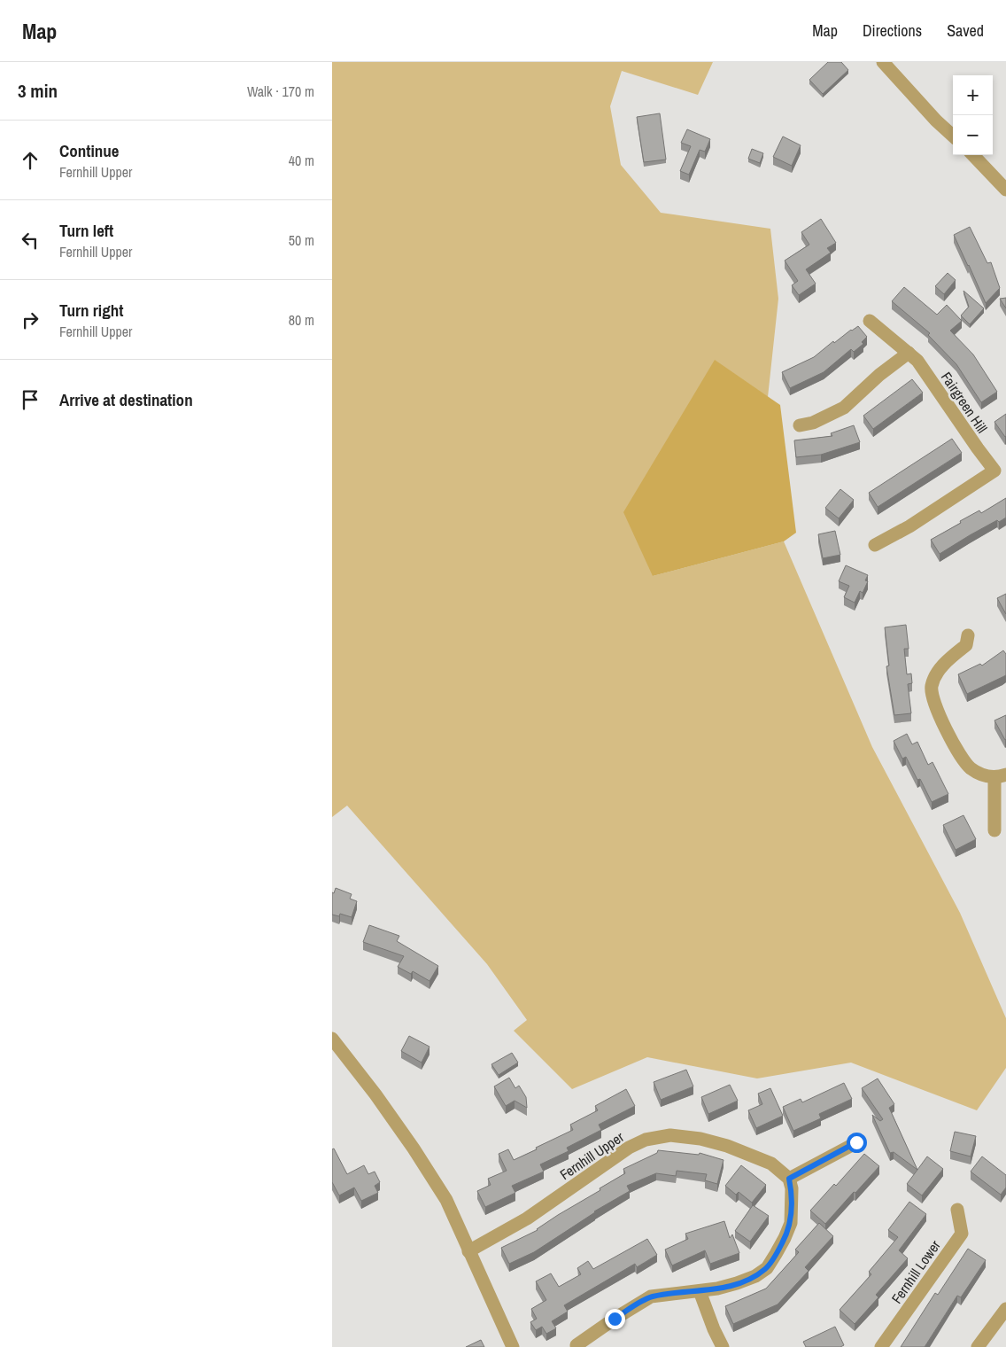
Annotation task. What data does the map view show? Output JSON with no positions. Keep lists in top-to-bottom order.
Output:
{
  "streets": {
    "street": ["Fairgreen Hill", "Fernhill Upper", "Fernhill Lower"]
  },
  "page": {
    "header": "Map",
    "nav": ["Map", "Directions", "Saved"],
    "heading": ["3 min", "Walk · 170 m"],
    "map_buttons": ["+", "−"],
    "list": [
      ["Continue", "Fernhill Upper", "40 m"],
      ["Turn left", "Fernhill Upper", "50 m"],
      ["Turn right", "Fernhill Upper", "80 m"],
      "Arrive at destination"
    ]
  }
}
